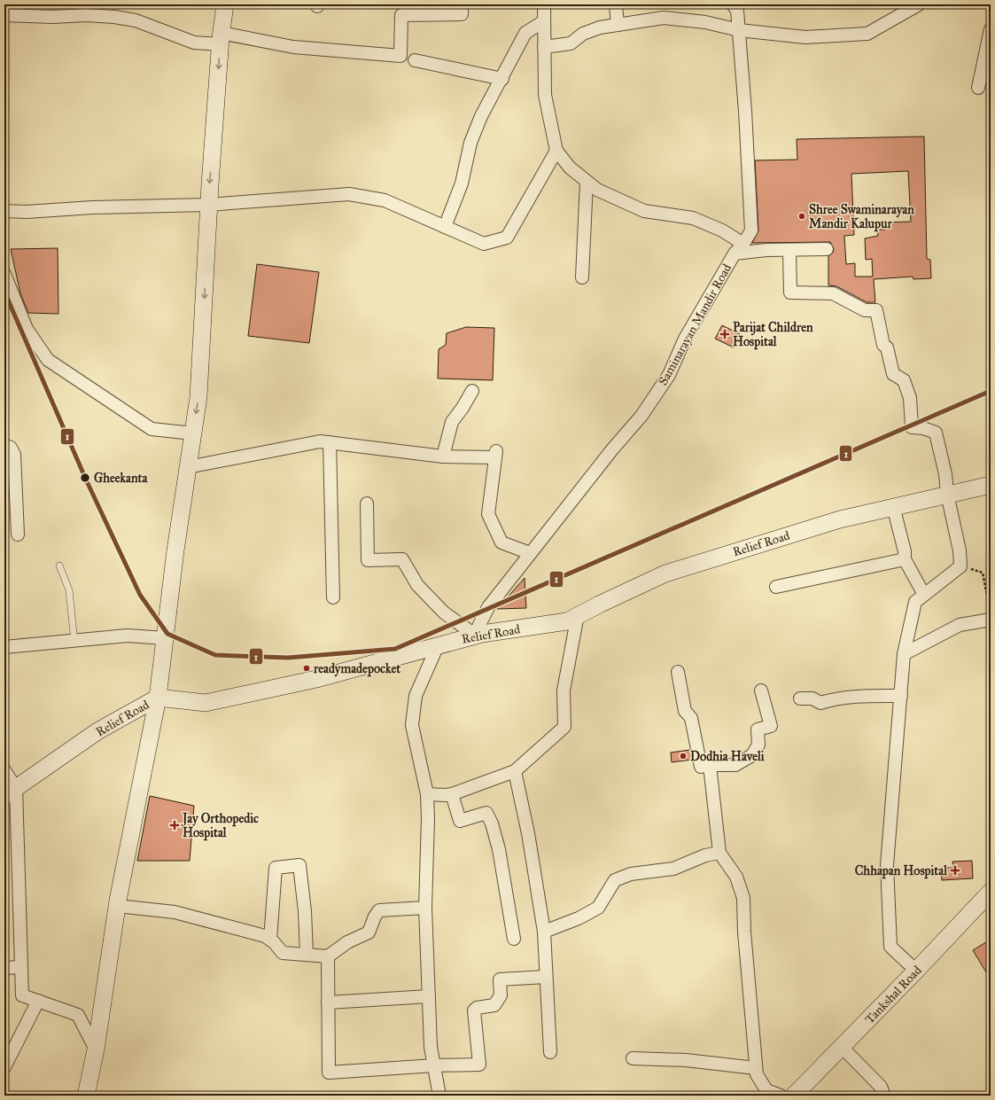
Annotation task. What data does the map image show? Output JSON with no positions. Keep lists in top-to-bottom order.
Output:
{
  "streets": {
    "street": ["Saminarayan Mandir Road", "Relief Road", "Tankshal Road"]
  },
  "crossings": [
    ["Saminarayan Mandir Road", "Relief Road"]
  ],
  "places": {
    "other": [
      "Shree Swaminarayan Mandir Kalupur",
      "Gheekanta",
      "readymadepocket",
      "Dodhia Haveli"
    ],
    "health": ["Parijat Children Hospital", "Jay Orthopedic Hospital", "Chhapan Hospital"]
  },
  "lines": ["transit line 1"]
}
